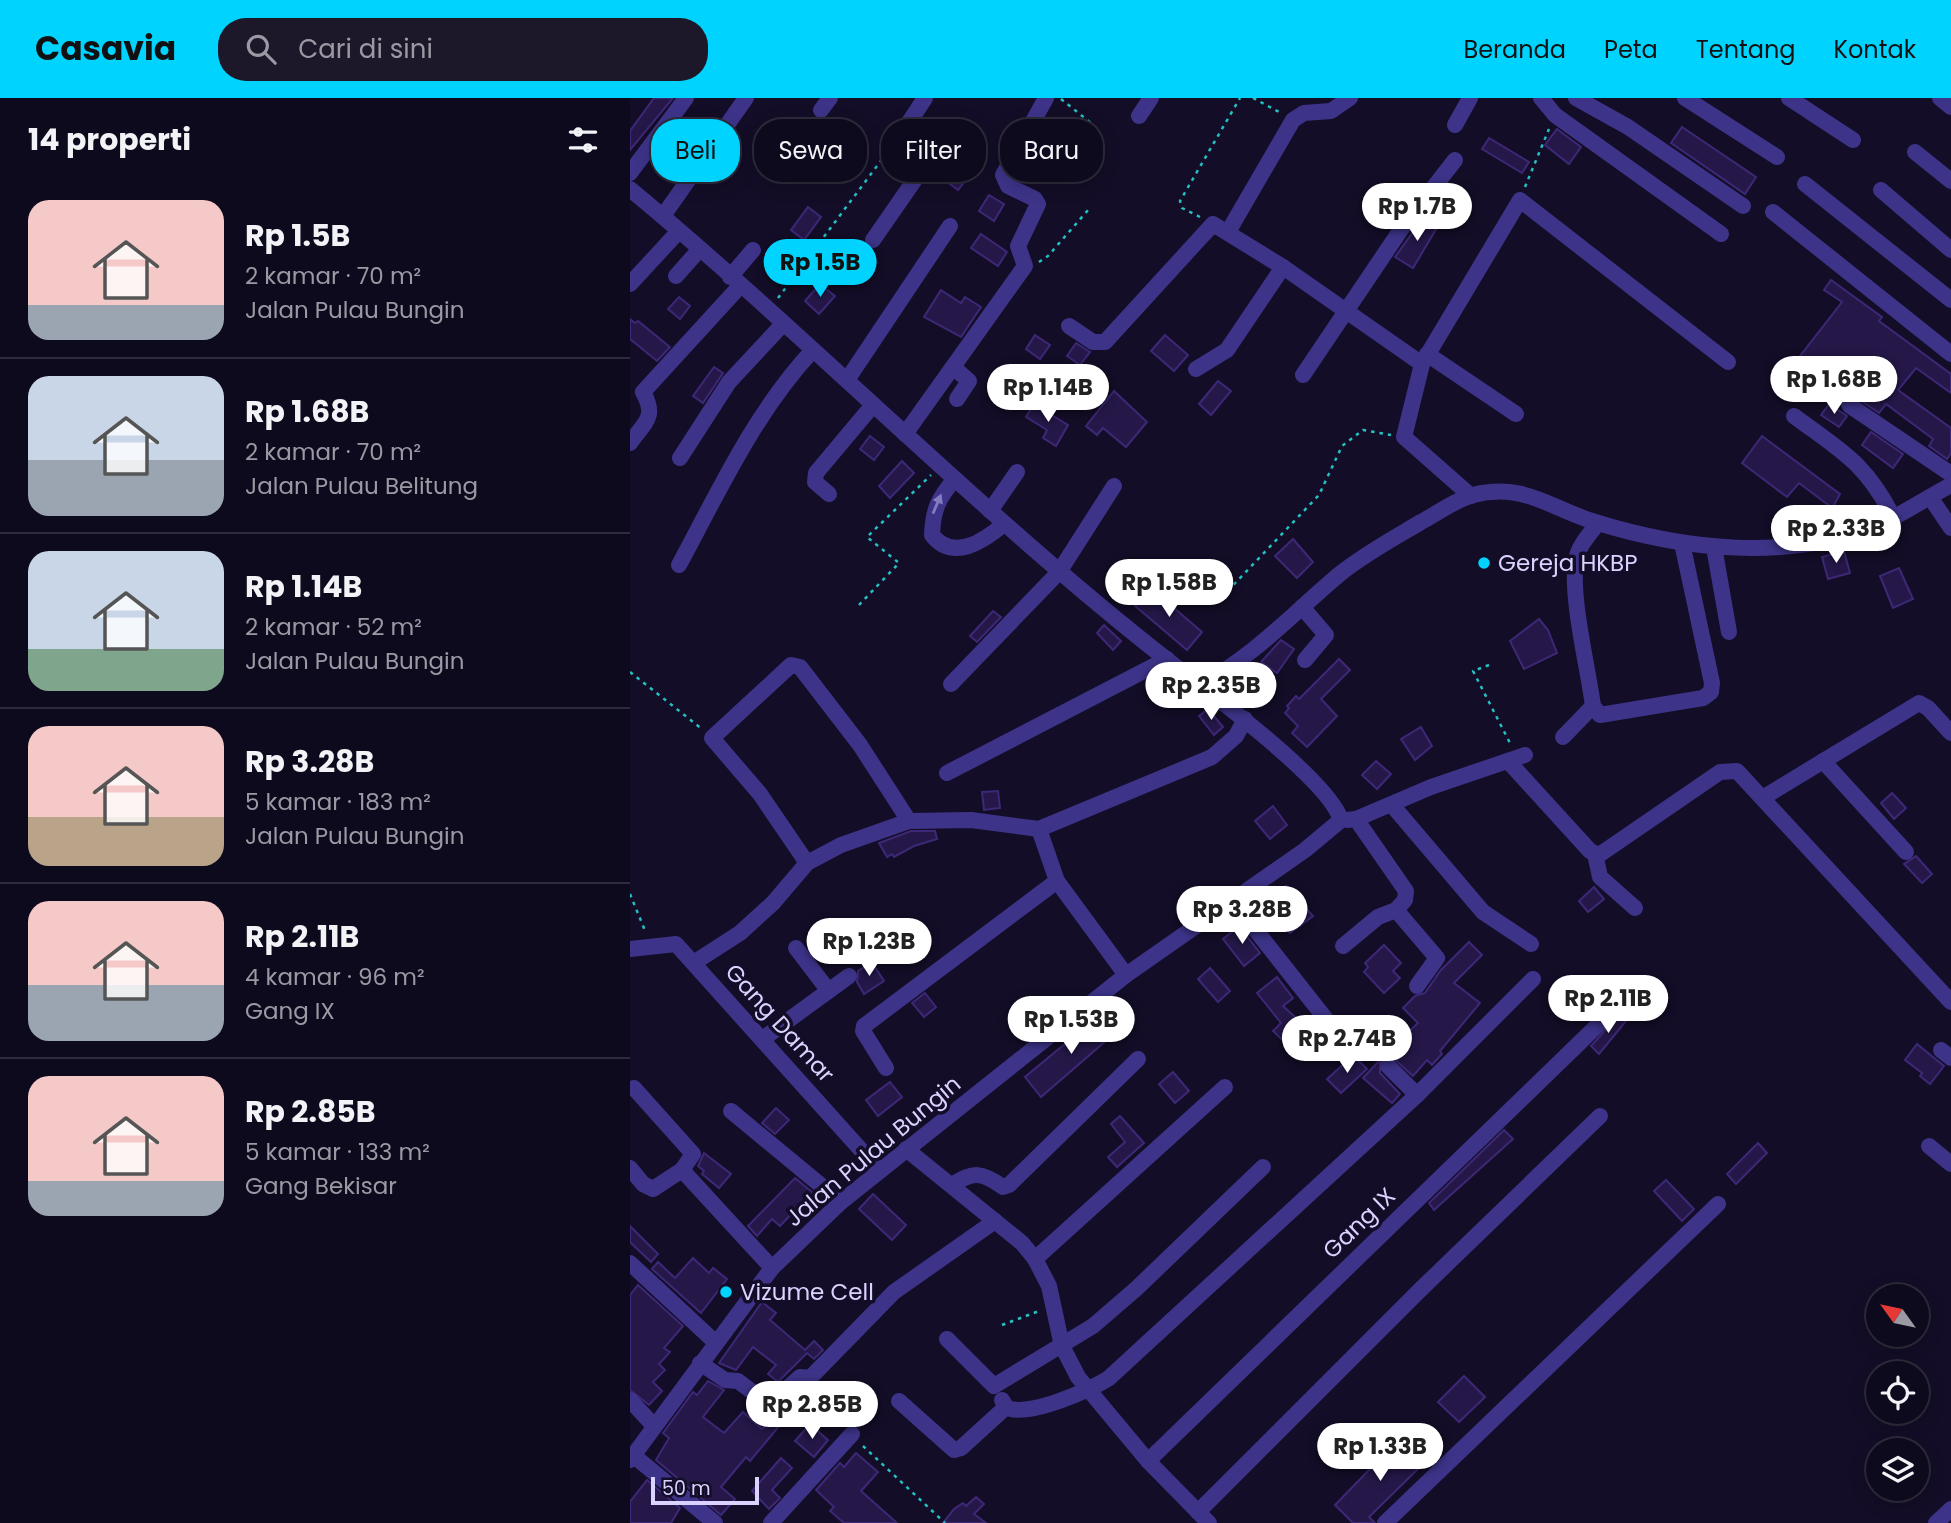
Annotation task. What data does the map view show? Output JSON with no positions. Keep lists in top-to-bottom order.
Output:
{
  "streets": {
    "street": ["Gang Damar", "Jalan Pulau Bungin", "Gang IX"]
  },
  "crossings": [
    ["Gang Damar", "Jalan Pulau Bungin"]
  ],
  "places": ["Gereja HKBP", "Vizume Cell"],
  "scale_bar": "50 m",
  "north": "top left",
  "page": {
    "header": "Casavia",
    "search": "Cari di sini",
    "nav": [
      "Beranda",
      "Peta",
      "Tentang",
      "Kontak"
    ],
    "heading": "14 properti",
    "chip": [
      "Beli",
      "Sewa",
      "Filter",
      "Baru"
    ],
    "list": [
      {
        "name": "Rp 1.5B",
        "note": "2 kamar · 70 m² · Jalan Pulau Bungin"
      },
      {
        "name": "Rp 1.68B",
        "note": "2 kamar · 70 m² · Jalan Pulau Belitung"
      },
      {
        "name": "Rp 1.14B",
        "note": "2 kamar · 52 m² · Jalan Pulau Bungin"
      },
      {
        "name": "Rp 3.28B",
        "note": "5 kamar · 183 m² · Jalan Pulau Bungin"
      },
      {
        "name": "Rp 2.11B",
        "note": "4 kamar · 96 m² · Gang IX"
      },
      {
        "name": "Rp 2.85B",
        "note": "5 kamar · 133 m² · Gang Bekisar"
      }
    ],
    "price": [
      "Rp 1.7B",
      "Rp 1.5B",
      "Rp 1.68B",
      "Rp 1.14B",
      "Rp 2.33B",
      "Rp 1.58B",
      "Rp 2.35B",
      "Rp 3.28B",
      "Rp 1.23B",
      "Rp 2.11B",
      "Rp 1.53B",
      "Rp 2.74B",
      "Rp 2.85B",
      "Rp 1.33B"
    ],
    "scale": "50 m"
  }
}
